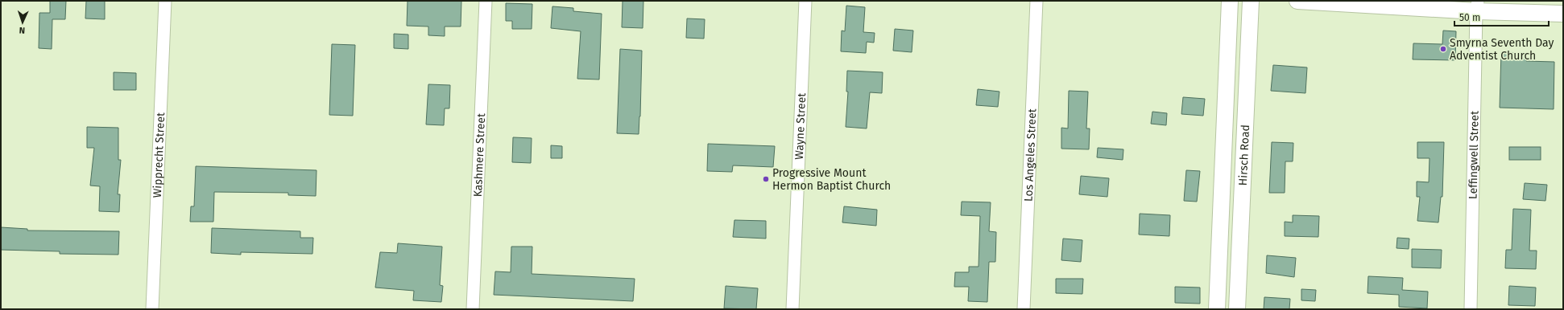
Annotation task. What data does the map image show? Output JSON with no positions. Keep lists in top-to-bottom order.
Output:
{
  "streets": {
    "main road": ["Hirsch Road"],
    "street": [
      "Wayne Street",
      "Wipprecht Street",
      "Kashmere Street",
      "Los Angeles Street",
      "Leffingwell Street"
    ]
  },
  "places": ["Smyrna Seventh Day Adventist Church", "Progressive Mount Hermon Baptist Church"],
  "scale_bar": "50 m",
  "north": "bottom"
}
